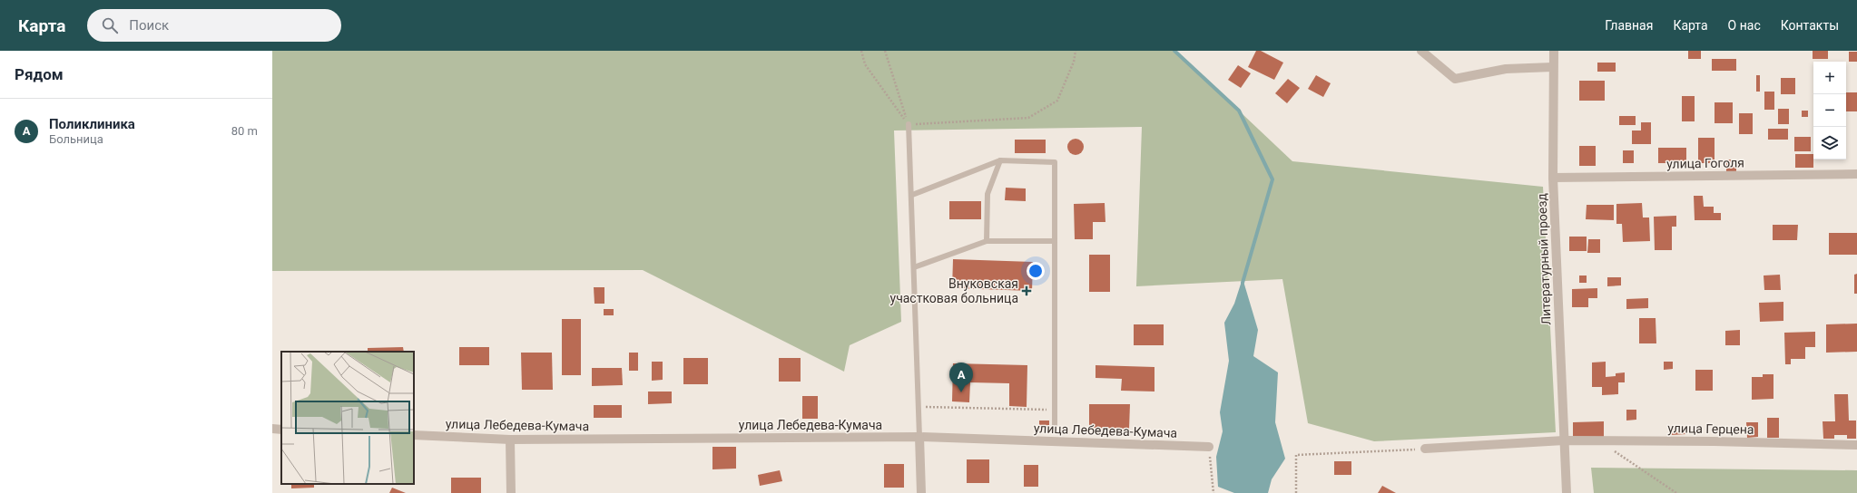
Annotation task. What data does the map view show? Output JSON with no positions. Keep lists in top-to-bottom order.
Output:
{
  "streets": {
    "street": [
      "улица Гоголя",
      "Литературный проезд",
      "улица Лебедева-Кумача",
      "улица Герцена"
    ]
  },
  "crossings": [
    ["улица Гоголя", "Литературный проезд"],
    ["Литературный проезд", "улица Герцена"]
  ],
  "places": {
    "health": ["Внуковская участковая больница"]
  },
  "page": {
    "header": "Карта",
    "search": "Поиск",
    "nav": [
      "Главная",
      "Карта",
      "О нас",
      "Контакты"
    ],
    "heading": "Рядом",
    "map_buttons": ["+", "−"],
    "list": [
      {
        "mark": "A",
        "name": "Поликлиника",
        "note": "Больница",
        "value": "80 m"
      }
    ],
    "pins": "A"
  }
}
